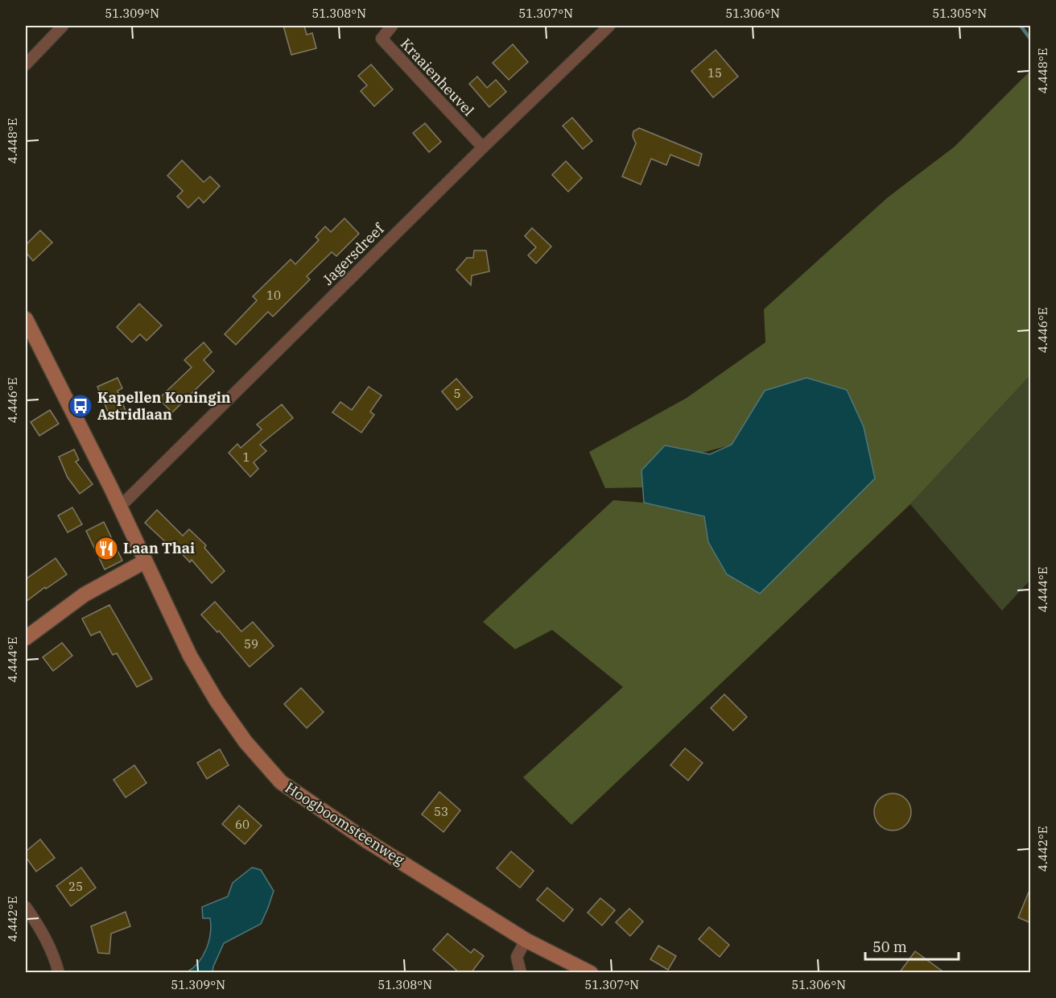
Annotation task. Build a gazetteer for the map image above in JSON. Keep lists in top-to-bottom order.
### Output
{
  "streets": {
    "street": ["Kraaienheuvel", "Jagersdreef", "Hoogboomsteenweg"]
  },
  "crossings": [
    ["Kraaienheuvel", "Jagersdreef"],
    ["Jagersdreef", "Hoogboomsteenweg"]
  ],
  "places": {
    "bus stop": ["Kapellen Koningin Astridlaan"],
    "restaurant": ["Laan Thai"]
  },
  "house_numbers": [
    "15",
    "10",
    "5",
    "1",
    "59",
    "53",
    "60",
    "25"
  ],
  "scale_bar": "50 m",
  "coordinates": [
    "51.309°N",
    "51.308°N",
    "51.307°N",
    "51.306°N",
    "51.305°N",
    "4.448°E",
    "4.446°E",
    "4.444°E",
    "4.442°E"
  ]
}
